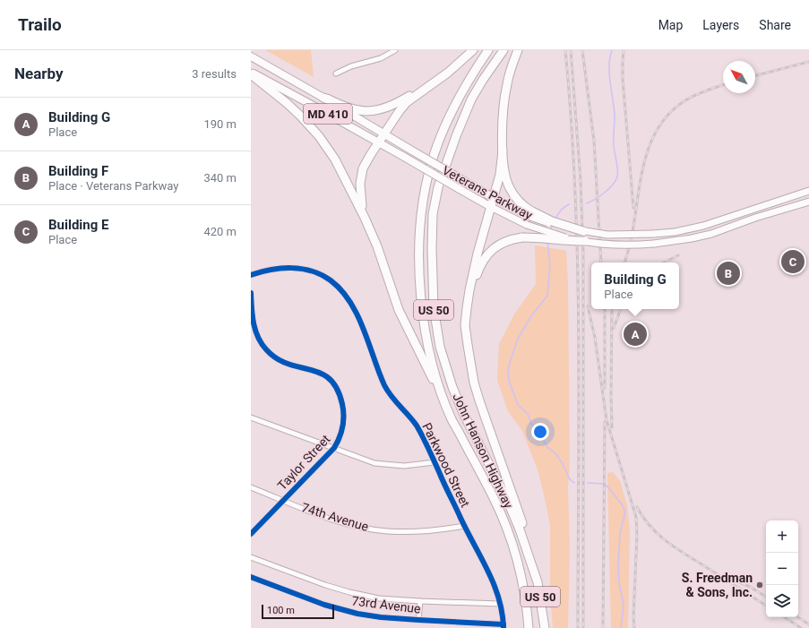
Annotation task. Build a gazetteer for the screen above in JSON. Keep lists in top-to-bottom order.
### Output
{
  "streets": {
    "highway": ["US 50", "John Hanson Highway"],
    "main road": ["MD 410", "Veterans Parkway"],
    "street": [
      "Taylor Street",
      "Parkwood Street",
      "74th Avenue",
      "73rd Avenue"
    ]
  },
  "crossings": [
    ["Taylor Street", "74th Avenue"],
    ["Parkwood Street", "74th Avenue"],
    ["Parkwood Street", "73rd Avenue"]
  ],
  "places": ["S. Freedman & Sons, Inc."],
  "scale_bar": "100 m",
  "north": "top left",
  "page": {
    "header": "Trailo",
    "nav": ["Map", "Layers", "Share"],
    "heading": ["Nearby", "3 results"],
    "list": [
      {
        "mark": "A",
        "name": "Building G",
        "note": "Place",
        "value": "190 m"
      },
      {
        "mark": "B",
        "name": "Building F",
        "note": "Place · Veterans Parkway",
        "value": "340 m"
      },
      {
        "mark": "C",
        "name": "Building E",
        "note": "Place",
        "value": "420 m"
      }
    ],
    "pins": ["C", "B", "A"],
    "popup": ["Building G", "Place"],
    "map_buttons": ["+", "−"],
    "scale": "100 m"
  }
}
